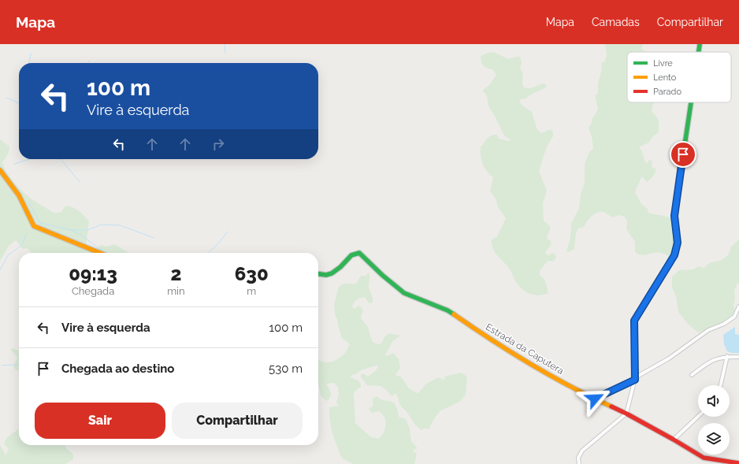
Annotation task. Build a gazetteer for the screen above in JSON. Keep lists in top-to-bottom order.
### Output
{
  "streets": {
    "street": ["Estrada da Caputera"]
  },
  "legend": ["Livre", "Lento", "Parado"],
  "page": {
    "header": "Mapa",
    "nav": ["Mapa", "Camadas", "Compartilhar"],
    "turn": ["100 m", "Vire à esquerda"],
    "eta": [
      "09:13",
      "Chegada",
      "2",
      "min",
      "630",
      "m"
    ],
    "list": [
      {
        "name": "Vire à esquerda",
        "value": "100 m"
      },
      {
        "name": "Chegada ao destino",
        "value": "530 m"
      }
    ],
    "buttons": ["Sair", "Compartilhar"]
  }
}
